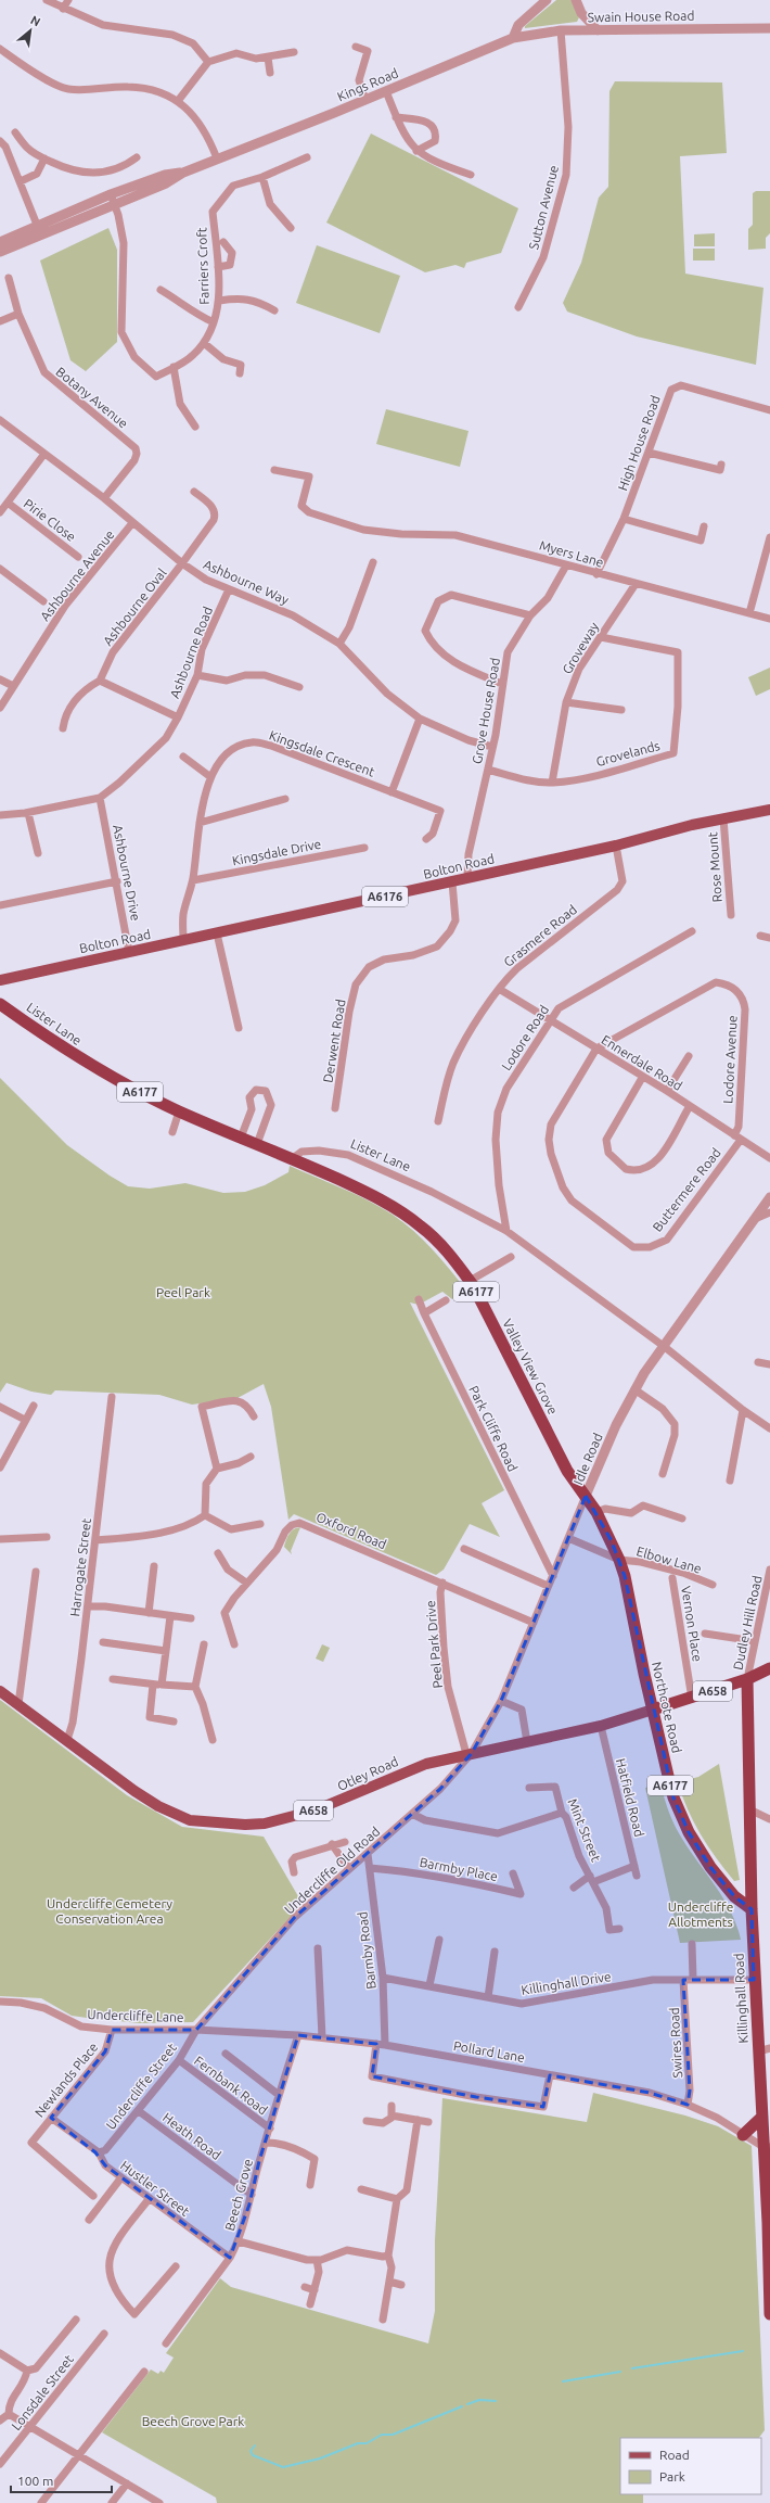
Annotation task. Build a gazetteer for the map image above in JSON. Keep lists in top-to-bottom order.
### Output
{
  "streets": {
    "highway": [
      "Lister Lane",
      "A6177",
      "Valley View Grove",
      "A658",
      "Northcote Road",
      "Killinghall Road"
    ],
    "main road": ["Bolton Road", "A6176", "Otley Road"],
    "street": [
      "Swain House Road",
      "Kings Road",
      "Sutton Avenue",
      "Farriers Croft",
      "Botany Avenue",
      "High House Road",
      "Pirie Close",
      "Myers Lane",
      "Ashbourne Avenue",
      "Ashbourne Way",
      "Ashbourne Oval",
      "Groveway",
      "Ashbourne Road",
      "Grove House Road",
      "Kingsdale Crescent",
      "Grovelands",
      "Kingsdale Drive",
      "Rose Mount",
      "Ashbourne Drive",
      "Grasmere Road",
      "Lodore Road",
      "Derwent Road",
      "Lodore Avenue",
      "Ennerdale Road",
      "Buttermere Road",
      "Park Cliffe Road",
      "Idle Road",
      "Oxford Road",
      "Elbow Lane",
      "Harrogate Street",
      "Dudley Hill Road",
      "Vernon Place",
      "Peel Park Drive",
      "Hatfield Road",
      "Mint Street",
      "Barmby Place",
      "Undercliffe Old Road",
      "Barmby Road",
      "Killinghall Drive",
      "Undercliffe Lane",
      "Swires Road",
      "Pollard Lane",
      "Newlands Place",
      "Fernbank Road",
      "Undercliffe Street",
      "Heath Road",
      "Hustler Street",
      "Beech Grove",
      "Lonsdale Street"
    ]
  },
  "crossings": [
    ["Swain House Road", "Kings Road"],
    ["Swain House Road", "Sutton Avenue"],
    ["Kings Road", "Farriers Croft"],
    ["Botany Avenue", "Ashbourne Way"],
    ["High House Road", "Myers Lane"],
    ["Myers Lane", "Groveway"],
    ["Myers Lane", "Grove House Road"],
    ["Ashbourne Avenue", "Ashbourne Way"],
    ["Ashbourne Way", "Ashbourne Oval"],
    ["Ashbourne Way", "Ashbourne Road"],
    ["Ashbourne Way", "Grove House Road"],
    ["Groveway", "Grovelands"],
    ["Ashbourne Road", "Ashbourne Drive"],
    ["Grove House Road", "Grovelands"],
    ["Grove House Road", "Bolton Road"],
    ["Kingsdale Crescent", "Kingsdale Drive"],
    ["Kingsdale Crescent", "Bolton Road"],
    ["Bolton Road", "Rose Mount"],
    ["Bolton Road", "Ashbourne Drive"],
    ["Bolton Road", "A6176"],
    ["Bolton Road", "Grasmere Road"],
    ["Bolton Road", "Derwent Road"],
    ["Grasmere Road", "Ennerdale Road"],
    ["Lister Lane", "Lodore Road"],
    ["Lister Lane", "Valley View Grove"],
    ["Lister Lane", "Idle Road"],
    ["Lodore Road", "Ennerdale Road"],
    ["Lodore Avenue", "Ennerdale Road"],
    ["Lodore Avenue", "Buttermere Road"],
    ["Ennerdale Road", "Buttermere Road"],
    ["Valley View Grove", "Idle Road"],
    ["Valley View Grove", "Northcote Road"],
    ["Park Cliffe Road", "Idle Road"],
    ["Idle Road", "Oxford Road"],
    ["Idle Road", "Elbow Lane"],
    ["Idle Road", "Peel Park Drive"],
    ["Idle Road", "Northcote Road"],
    ["Idle Road", "Otley Road"],
    ["Idle Road", "Undercliffe Old Road"],
    ["Oxford Road", "Peel Park Drive"],
    ["Elbow Lane", "Northcote Road"],
    ["Harrogate Street", "Otley Road"],
    ["Dudley Hill Road", "A658"],
    ["Dudley Hill Road", "Killinghall Road"],
    ["Vernon Place", "A658"],
    ["Peel Park Drive", "Otley Road"],
    ["Peel Park Drive", "Undercliffe Old Road"],
    ["A658", "Northcote Road"],
    ["A658", "Otley Road"],
    ["A658", "Killinghall Road"],
    ["Northcote Road", "Otley Road"],
    ["Northcote Road", "Killinghall Road"],
    ["Otley Road", "Hatfield Road"],
    ["Otley Road", "Undercliffe Old Road"],
    ["Hatfield Road", "Mint Street"],
    ["Barmby Place", "Barmby Road"],
    ["Undercliffe Old Road", "Barmby Road"],
    ["Undercliffe Old Road", "Undercliffe Lane"],
    ["Undercliffe Old Road", "Pollard Lane"],
    ["Undercliffe Old Road", "Undercliffe Street"],
    ["Barmby Road", "Killinghall Drive"],
    ["Barmby Road", "Pollard Lane"],
    ["Killinghall Drive", "Killinghall Road"],
    ["Killinghall Drive", "Swires Road"],
    ["Killinghall Road", "Pollard Lane"],
    ["Undercliffe Lane", "Pollard Lane"],
    ["Undercliffe Lane", "Newlands Place"],
    ["Undercliffe Lane", "Undercliffe Street"],
    ["Swires Road", "Pollard Lane"],
    ["Pollard Lane", "Undercliffe Street"],
    ["Pollard Lane", "Beech Grove"],
    ["Newlands Place", "Hustler Street"],
    ["Fernbank Road", "Undercliffe Street"],
    ["Fernbank Road", "Beech Grove"],
    ["Undercliffe Street", "Heath Road"],
    ["Undercliffe Street", "Hustler Street"],
    ["Heath Road", "Beech Grove"],
    ["Hustler Street", "Beech Grove"]
  ],
  "parks": [
    "Peel Park",
    "Undercliffe Cemetery Conservation Area",
    "Undercliffe Allotments",
    "Beech Grove Park"
  ],
  "legend": ["Road", "Park"],
  "scale_bar": "100 m",
  "north": "top right"
}
